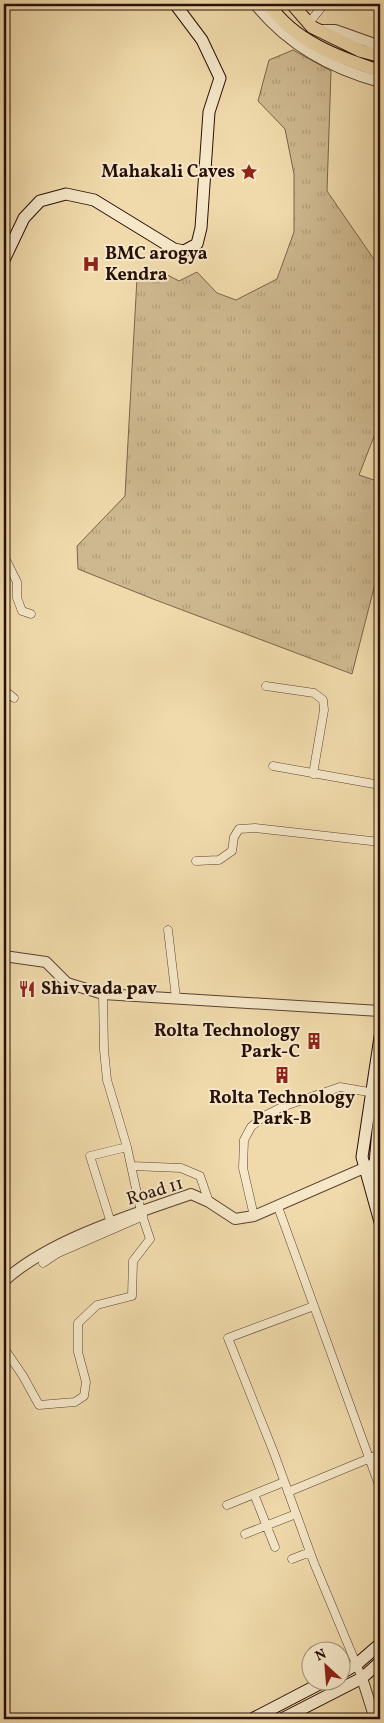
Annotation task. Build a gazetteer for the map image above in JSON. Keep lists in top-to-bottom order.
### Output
{
  "streets": {
    "street": ["Road 11"]
  },
  "places": {
    "place": ["Mahakali Caves"],
    "hospital": ["BMC arogya Kendra"],
    "restaurant": ["Shiv vada pav"],
    "building": ["Rolta Technology Park-C", "Rolta Technology Park-B"]
  },
  "north": "top left"
}
